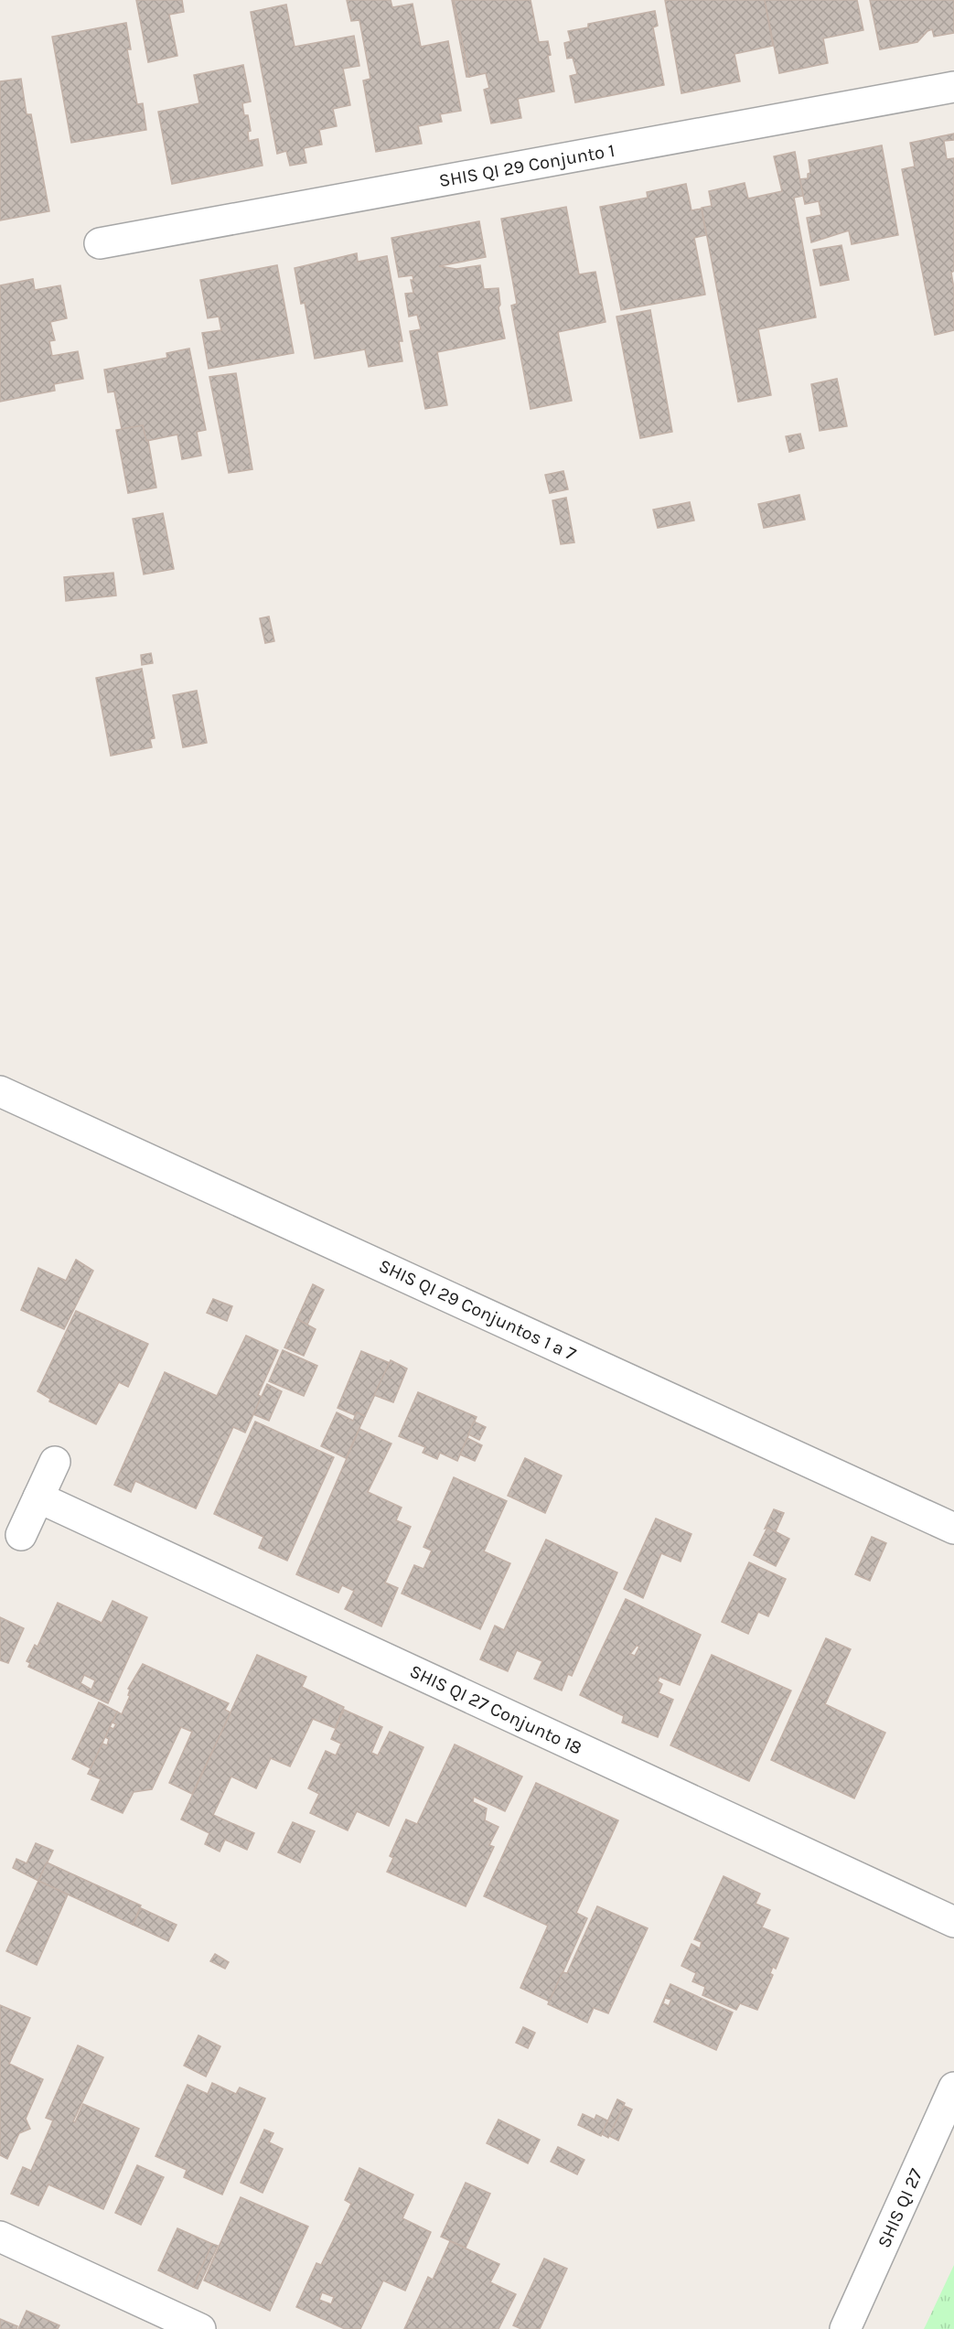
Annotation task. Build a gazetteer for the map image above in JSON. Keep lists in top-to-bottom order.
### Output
{
  "streets": {
    "street": [
      "SHIS QI 29 Conjunto 1",
      "SHIS QI 29 Conjuntos 1 a 7",
      "SHIS QI 27 Conjunto 18",
      "SHIS QI 27"
    ]
  }
}
